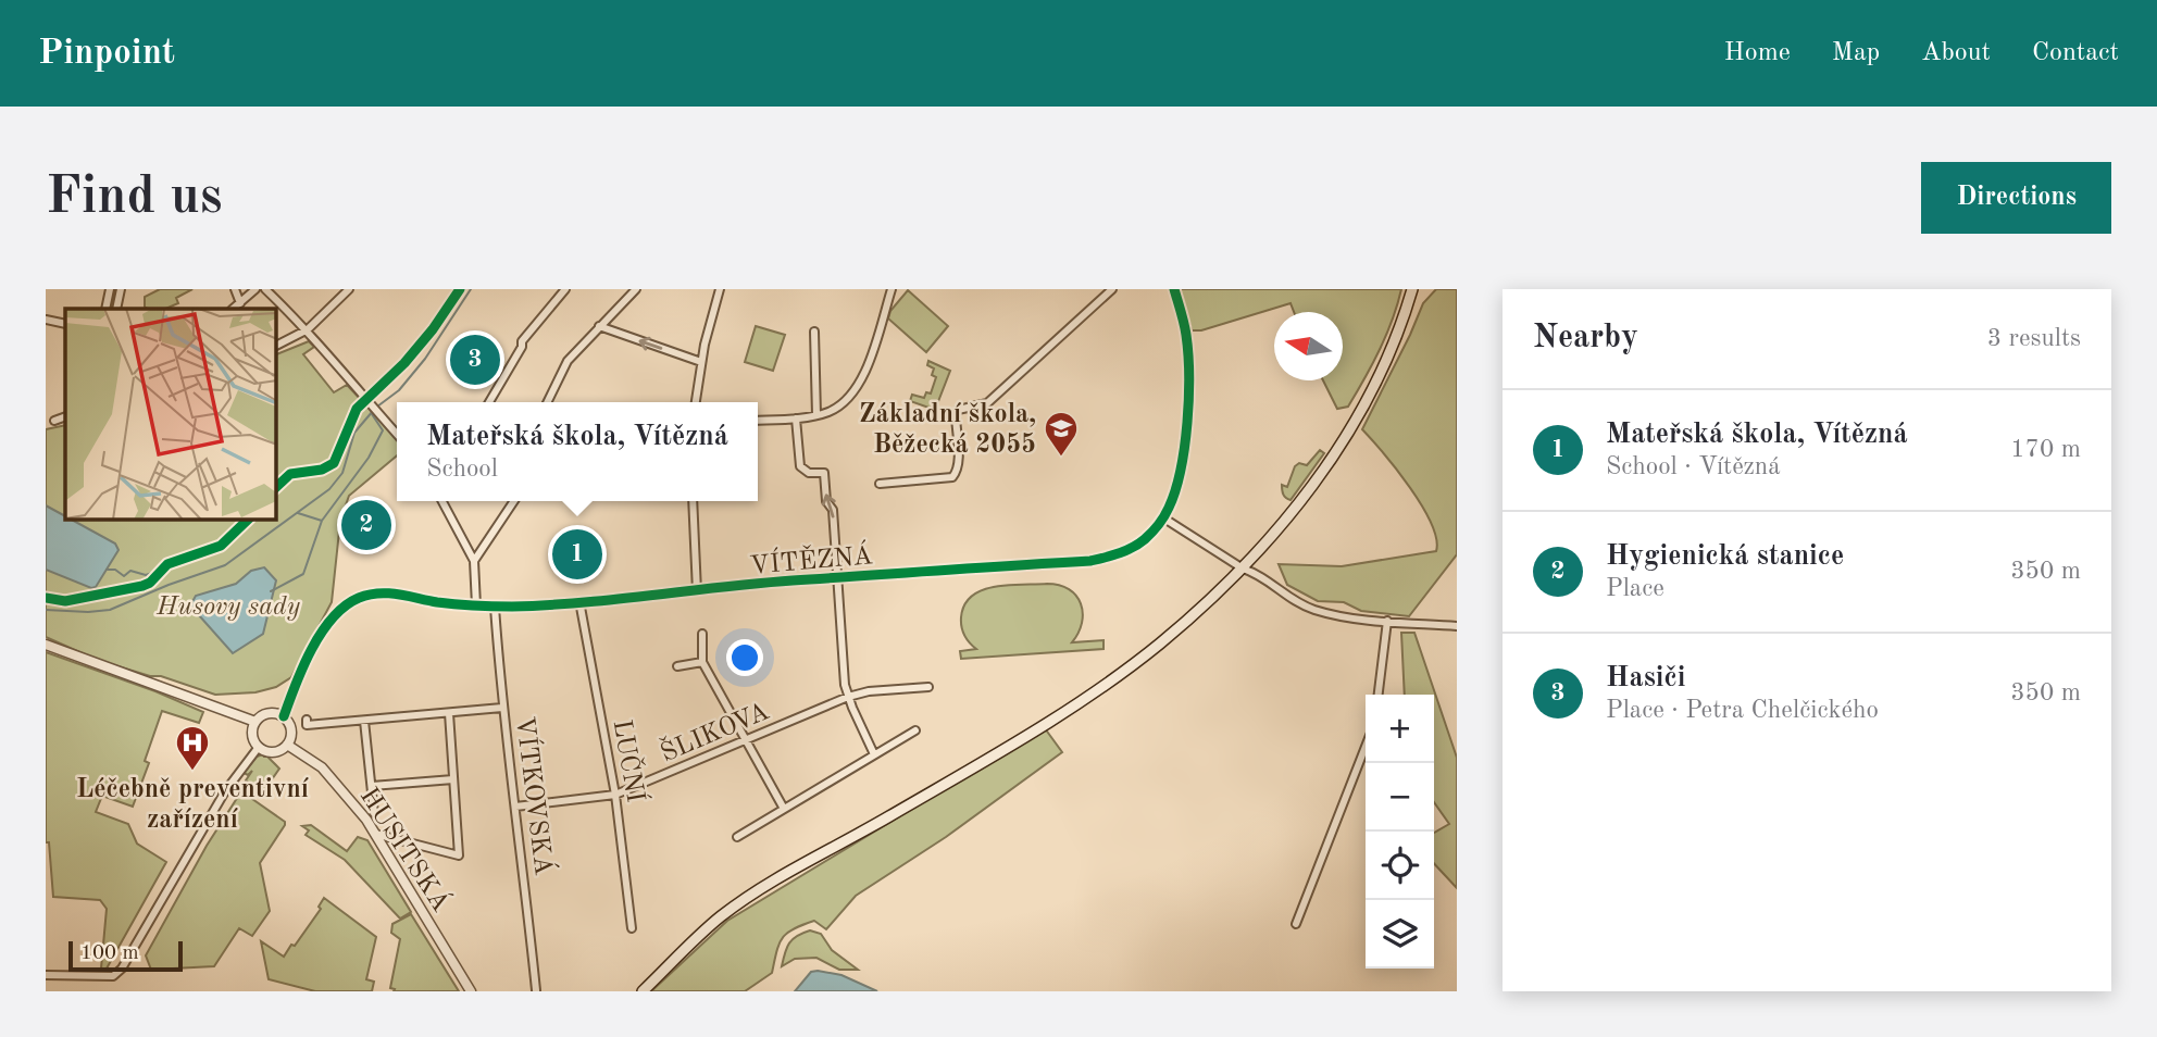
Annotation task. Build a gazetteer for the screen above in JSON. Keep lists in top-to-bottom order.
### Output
{
  "streets": {
    "street": [
      "VÍTĚZNÁ",
      "ŠLIKOVA",
      "LUČNÍ",
      "VÍTKOVSKÁ",
      "HUSITSKÁ"
    ]
  },
  "crossings": [
    ["VÍTĚZNÁ", "LUČNÍ"],
    ["VÍTĚZNÁ", "VÍTKOVSKÁ"],
    ["VÍTĚZNÁ", "HUSITSKÁ"],
    ["ŠLIKOVA", "LUČNÍ"],
    ["ŠLIKOVA", "VÍTKOVSKÁ"]
  ],
  "parks": ["Husovy sady"],
  "places": {
    "school or university": ["Základní škola, Běžecká 2055"],
    "hospital": ["Léčebně preventivní zařízení"]
  },
  "scale_bar": "100 m",
  "north": "left",
  "page": {
    "header": "Pinpoint",
    "nav": [
      "Home",
      "Map",
      "About",
      "Contact"
    ],
    "buttons": "Directions",
    "title": "Find us",
    "heading": ["Nearby", "3 results"],
    "pins": ["3", "2", "1"],
    "list": [
      {
        "mark": "1",
        "name": "Mateřská škola, Vítězná",
        "note": "School · Vítězná",
        "value": "170 m"
      },
      {
        "mark": "2",
        "name": "Hygienická stanice",
        "note": "Place",
        "value": "350 m"
      },
      {
        "mark": "3",
        "name": "Hasiči",
        "note": "Place · Petra Chelčického",
        "value": "350 m"
      }
    ],
    "popup": ["Mateřská škola, Vítězná", "School"],
    "map_buttons": ["+", "−"],
    "scale": "100 m"
  }
}
